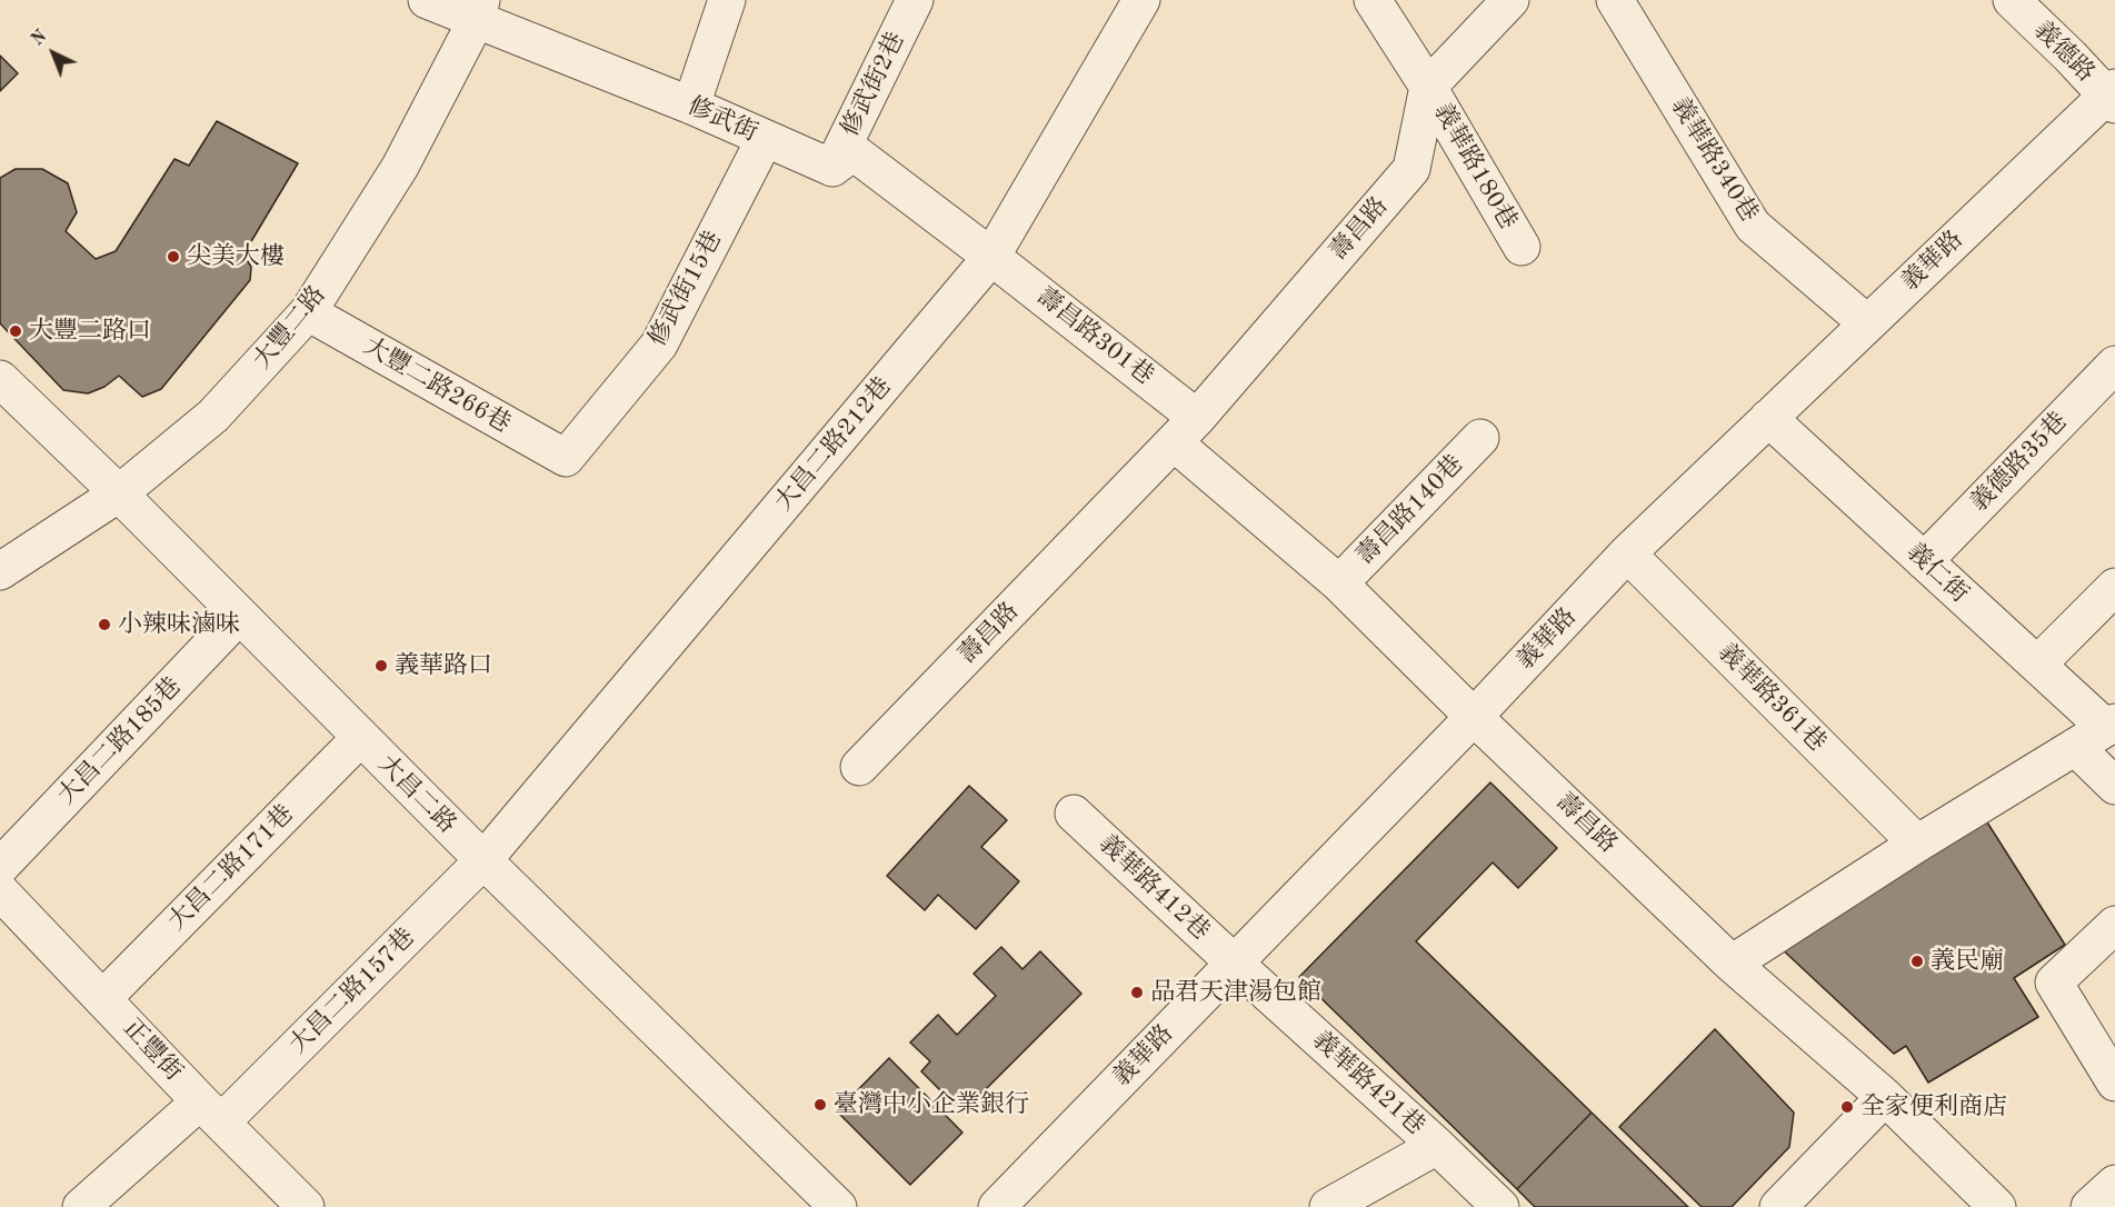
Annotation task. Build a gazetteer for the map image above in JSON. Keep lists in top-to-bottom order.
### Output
{
  "streets": {
    "street": [
      "義德路",
      "修武街2巷",
      "修武街",
      "義華路340巷",
      "義華路180巷",
      "壽昌路",
      "義華路",
      "修武街15巷",
      "大豐二路",
      "壽昌路301巷",
      "大豐二路266巷",
      "大昌二路212巷",
      "義德路35巷",
      "壽昌路140巷",
      "義仁街",
      "義華路361巷",
      "大昌二路185巷",
      "大昌二路",
      "大昌二路171巷",
      "義華路412巷",
      "大昌二路157巷",
      "正豐街",
      "義華路421巷"
    ]
  },
  "crossings": [
    ["義德路", "義華路"],
    ["修武街2巷", "修武街"],
    ["修武街", "修武街15巷"],
    ["修武街", "大豐二路"],
    ["義華路340巷", "義華路"],
    ["義華路180巷", "壽昌路"],
    ["壽昌路", "義華路"],
    ["壽昌路", "壽昌路301巷"],
    ["壽昌路", "壽昌路140巷"],
    ["義華路", "義仁街"],
    ["義華路", "義華路361巷"],
    ["義華路", "義華路412巷"],
    ["義華路", "義華路421巷"],
    ["修武街15巷", "大豐二路266巷"],
    ["大豐二路", "大豐二路266巷"],
    ["大豐二路", "大昌二路"],
    ["壽昌路301巷", "大昌二路212巷"],
    ["大昌二路212巷", "大昌二路"],
    ["大昌二路212巷", "大昌二路157巷"],
    ["義德路35巷", "義仁街"],
    ["大昌二路185巷", "大昌二路"],
    ["大昌二路", "大昌二路171巷"],
    ["大昌二路", "大昌二路157巷"],
    ["大昌二路171巷", "正豐街"],
    ["義華路412巷", "義華路421巷"],
    ["大昌二路157巷", "正豐街"]
  ],
  "places": [
    "尖美大樓",
    "大豐二路口",
    "小辣味滷味",
    "義華路口",
    "義民廟",
    "品君天津湯包館",
    "臺灣中小企業銀行",
    "全家便利商店"
  ],
  "north": "top left"
}
